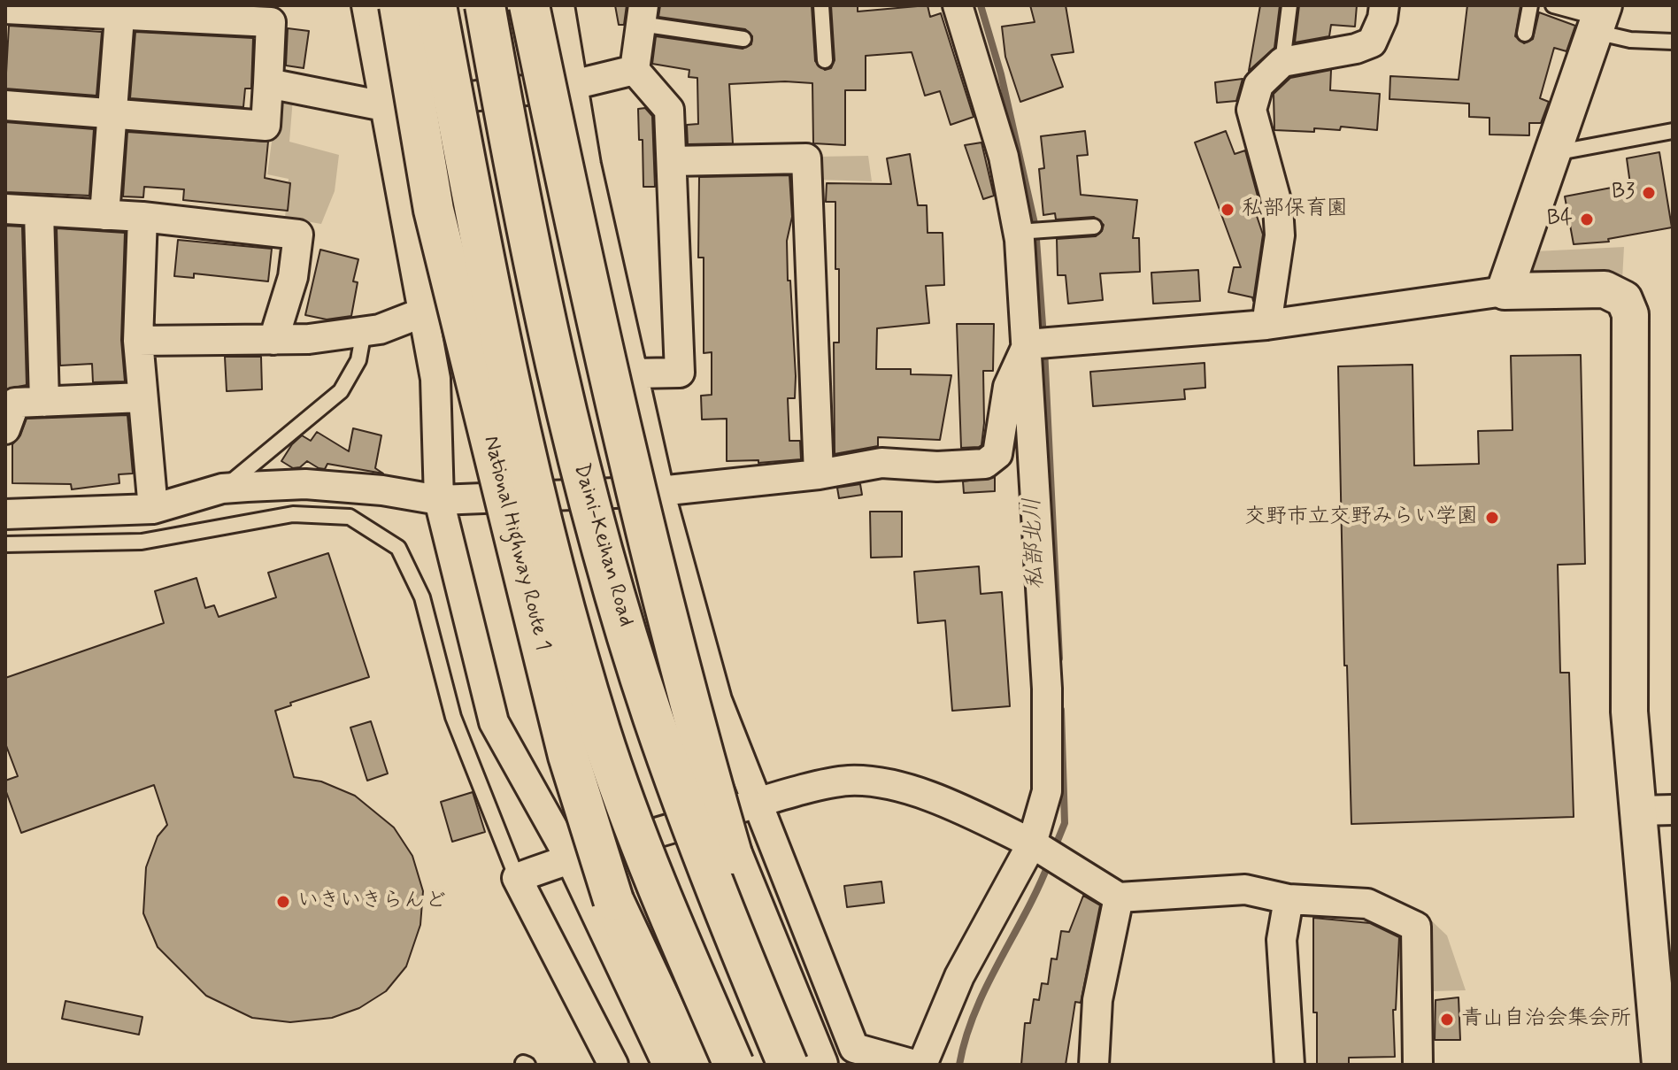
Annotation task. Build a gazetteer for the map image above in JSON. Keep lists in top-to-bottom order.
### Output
{
  "streets": {
    "highway": ["National Highway Route 1", "Daini-Keihan Road"]
  },
  "water": ["私部北川"],
  "places": [
    "B3",
    "私部保育園",
    "B4",
    "交野市立交野みらい学園",
    "いきいきらんど",
    "青山自治会集会所"
  ]
}
